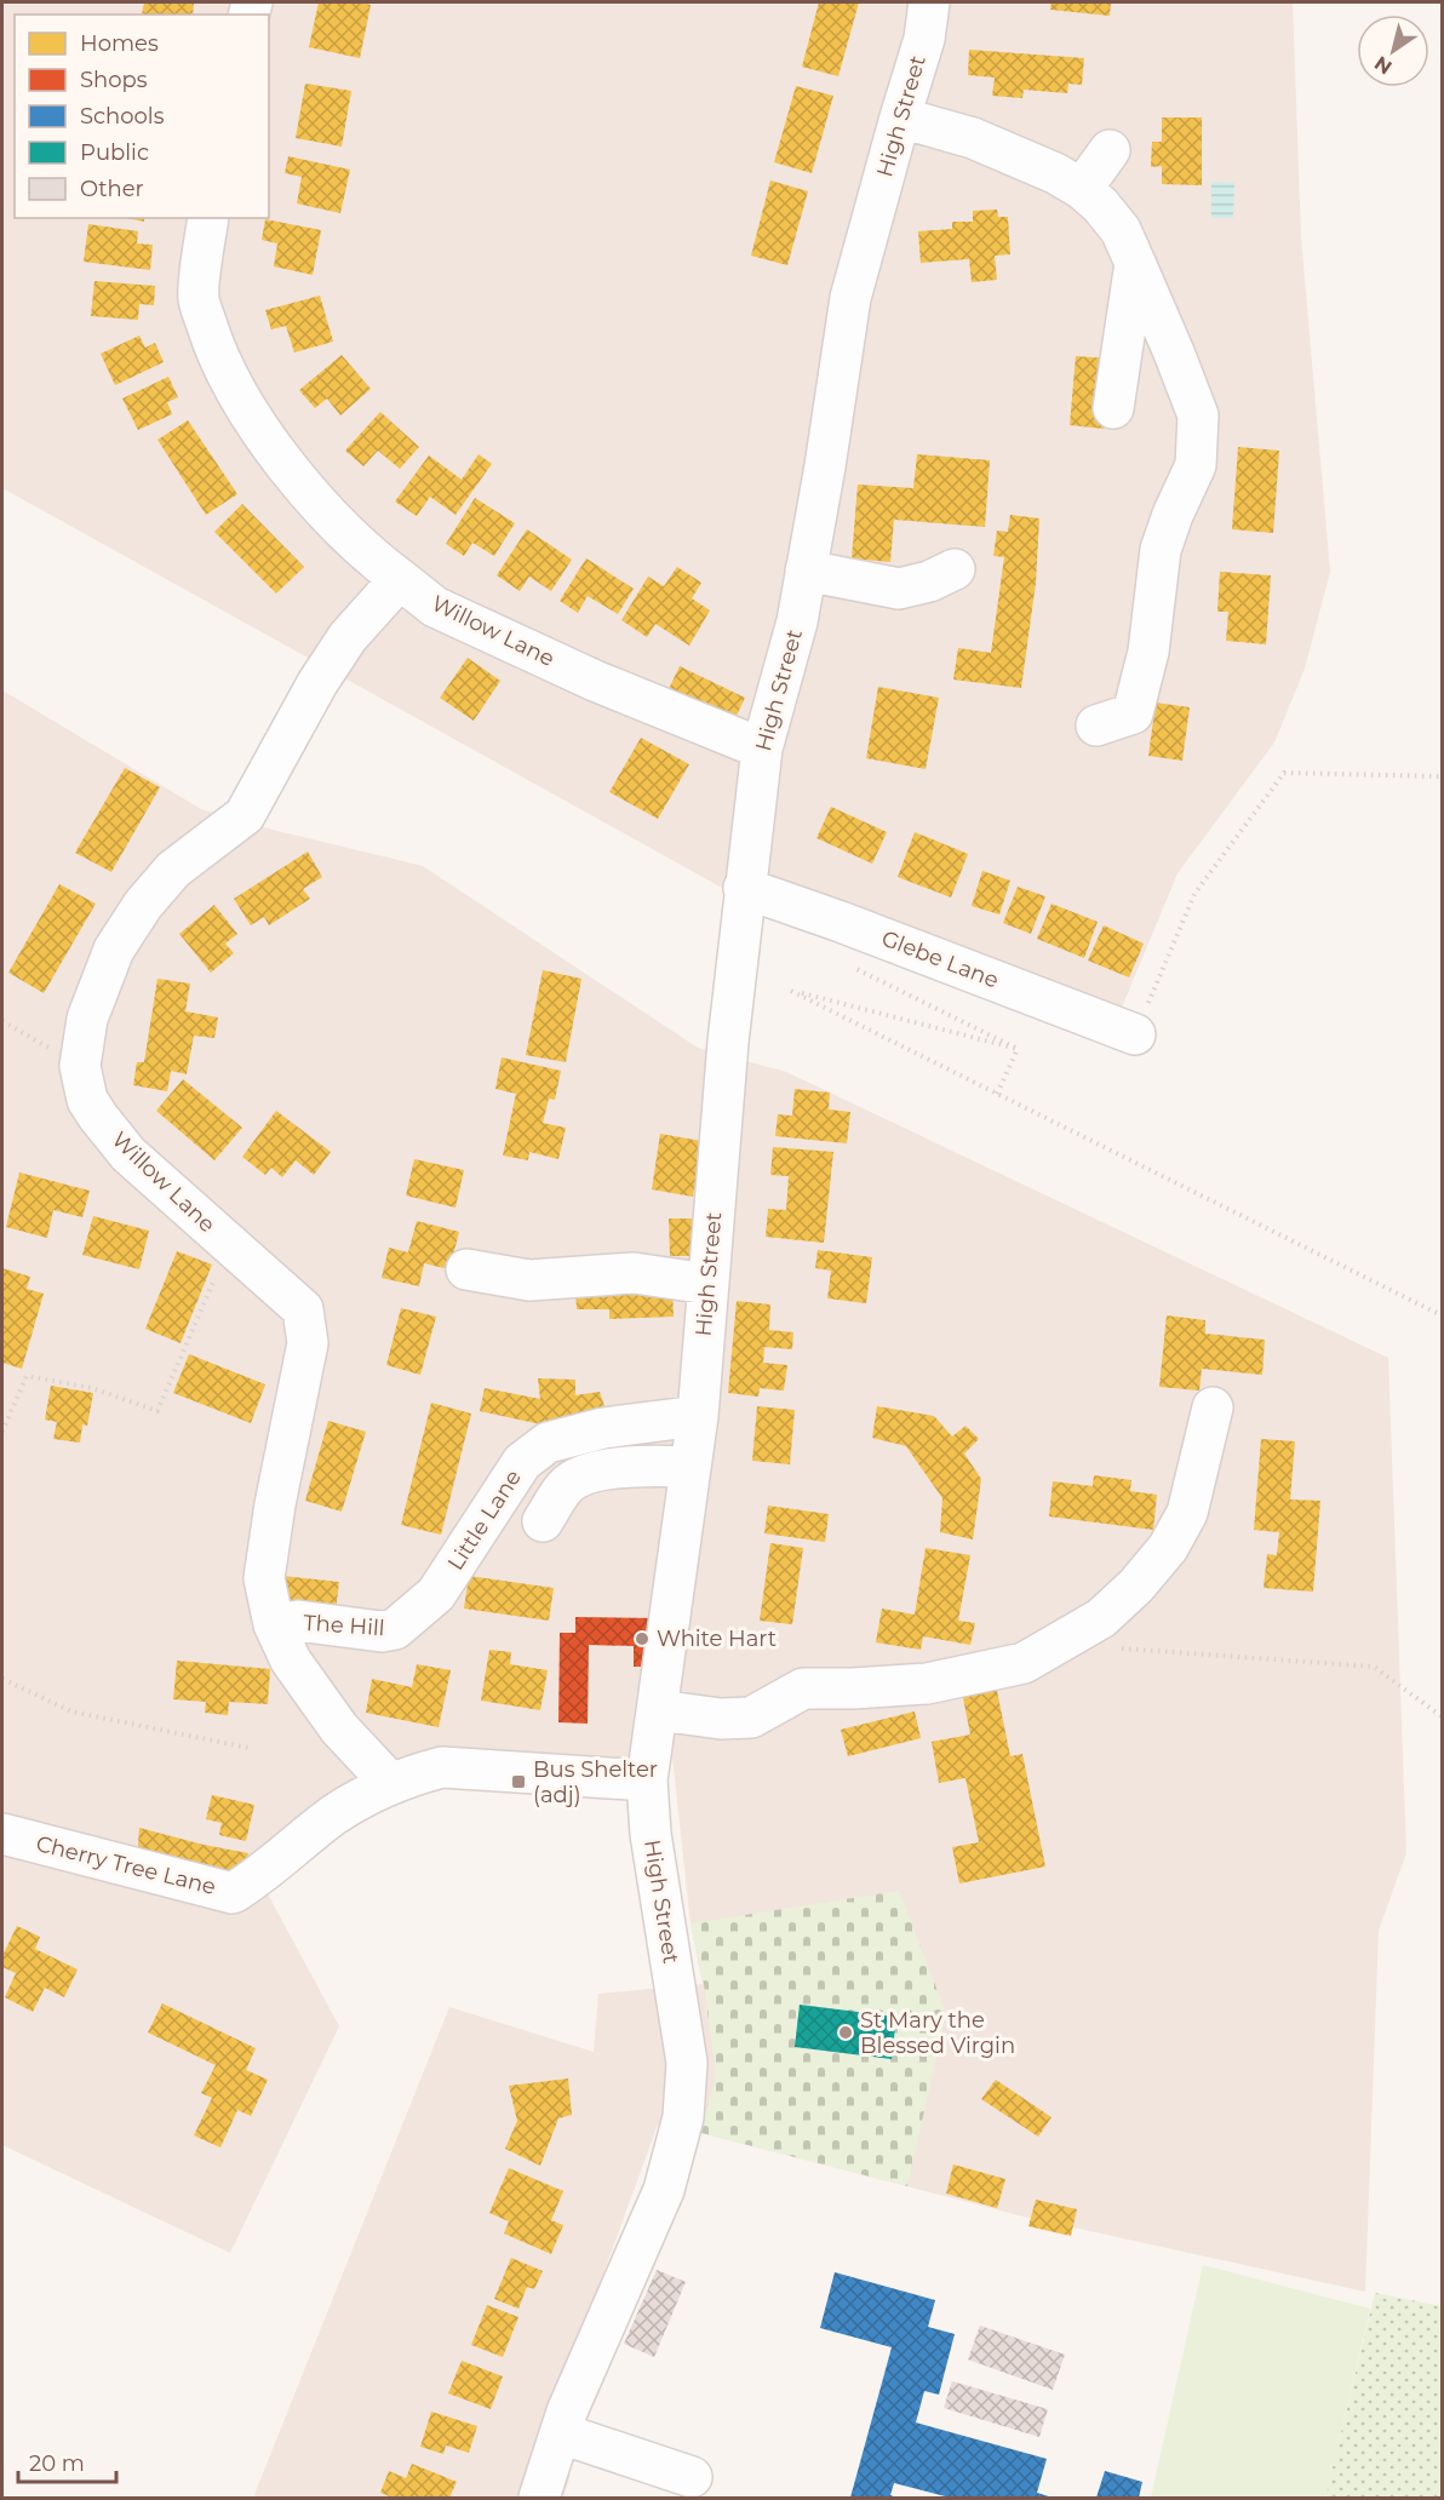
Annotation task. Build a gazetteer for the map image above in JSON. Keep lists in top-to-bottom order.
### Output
{
  "streets": {
    "street": [
      "High Street",
      "Willow Lane",
      "Glebe Lane",
      "Little Lane",
      "The Hill",
      "Cherry Tree Lane"
    ]
  },
  "crossings": [
    ["High Street", "Willow Lane"],
    ["High Street", "Glebe Lane"],
    ["High Street", "Little Lane"],
    ["Willow Lane", "The Hill"],
    ["Willow Lane", "Cherry Tree Lane"],
    ["Little Lane", "The Hill"]
  ],
  "places": {
    "other": ["White Hart", "St Mary the Blessed Virgin"],
    "transit": ["Bus Shelter (adj)"]
  },
  "legend": [
    "Homes",
    "Shops",
    "Schools",
    "Public",
    "Other"
  ],
  "scale_bar": "20 m",
  "north": "bottom left"
}
